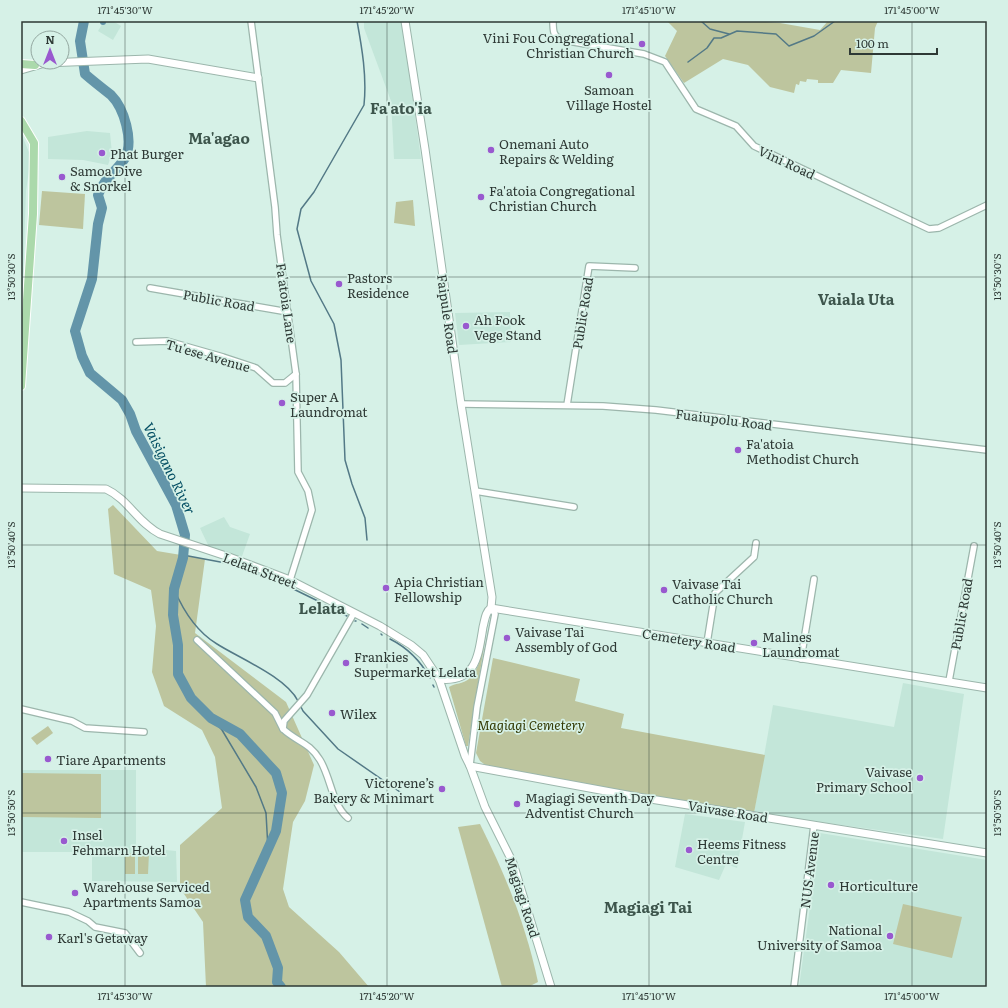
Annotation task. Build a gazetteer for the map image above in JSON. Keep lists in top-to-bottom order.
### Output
{
  "streets": {
    "street": [
      "Vini Road",
      "Public Road",
      "Fa'atoia Lane",
      "Faipule Road",
      "Tu'ese Avenue",
      "Fuaiupolu Road",
      "Lelata Street",
      "Cemetery Road",
      "Vaivase Road",
      "NUS Avenue",
      "Magiagi Road"
    ]
  },
  "crossings": [
    ["Public Road", "Fa'atoia Lane"],
    ["Public Road", "Fuaiupolu Road"],
    ["Public Road", "Cemetery Road"],
    ["Fa'atoia Lane", "Tu'ese Avenue"],
    ["Fa'atoia Lane", "Lelata Street"],
    ["Faipule Road", "Fuaiupolu Road"],
    ["Faipule Road", "Cemetery Road"],
    ["Lelata Street", "Vaivase Road"],
    ["Lelata Street", "Magiagi Road"],
    ["Vaivase Road", "NUS Avenue"],
    ["Vaivase Road", "Magiagi Road"]
  ],
  "districts": [
    "Fa'ato'ia",
    "Ma'agao",
    "Vaiala Uta",
    "Lelata",
    "Magiagi Tai"
  ],
  "water": ["Vaisigano River"],
  "parks": ["Magiagi Cemetery"],
  "places": [
    "Vini Fou Congregational Christian Church",
    "Samoan Village Hostel",
    "Onemani Auto Repairs & Welding",
    "Phat Burger",
    "Samoa Dive & Snorkel",
    "Fa'atoia Congregational Christian Church",
    "Pastors Residence",
    "Ah Fook Vege Stand",
    "Super A Laundromat",
    "Fa'atoia Methodist Church",
    "Apia Christian Fellowship",
    "Vaivase Tai Catholic Church",
    "Vaivase Tai Assembly of God",
    "Malines Laundromat",
    "Frankies Supermarket Lelata",
    "Wilex",
    "Tiare Apartments",
    "Vaivase Primary School",
    "Victorene’s Bakery & Minimart",
    "Magiagi Seventh Day Adventist Church",
    "Insel Fehmarn Hotel",
    "Heems Fitness Centre",
    "Horticulture",
    "Warehouse Serviced Apartments Samoa",
    "National University of Samoa",
    "Karl's Getaway"
  ],
  "scale_bar": "100 m",
  "north": "top",
  "coordinates": [
    "171°45'30\"W",
    "171°45'20\"W",
    "171°45'10\"W",
    "171°45'00\"W",
    "13°50'30\"S",
    "13°50'40\"S",
    "13°50'50\"S"
  ]
}
